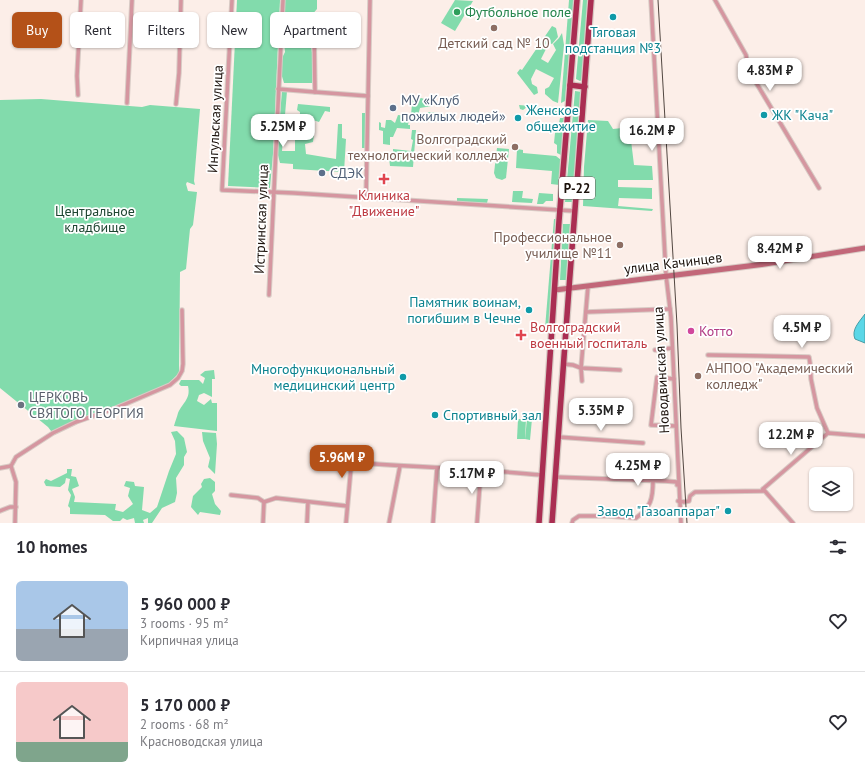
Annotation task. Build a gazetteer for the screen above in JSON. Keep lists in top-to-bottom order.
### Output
{
  "streets": {
    "highway": ["Р-22"],
    "main road": ["улица Качинцев"],
    "street": ["Ингульская улица", "Истринская улица", "Новодвинская улица"]
  },
  "crossings": [
    ["Ингульская улица", "Истринская улица"],
    ["Р-22", "улица Качинцев"],
    ["улица Качинцев", "Новодвинская улица"]
  ],
  "parks": ["Центральное кладбище"],
  "places": {
    "other": [
      "Футбольное поле",
      "Тяговая подстанция №3",
      "Детский сад № 10",
      "МУ «Клуб пожилых людей»",
      "ЖК \"Кача\"",
      "Женское общежитие",
      "Волгоградский технологический колледж",
      "СДЭК",
      "Профессиональное училище №11",
      "Памятник воинам, погибшим в Чечне",
      "Котто",
      "АНПОО \"Академический колледж\"",
      "Многофункциональный медицинский центр",
      "ЦЕРКОВЬ СВЯТОГО ГЕОРГИЯ",
      "Спортивный зал",
      "Завод \"Газоаппарат\""
    ],
    "health": ["Клиника \"Движение\"", "Волгоградский военный госпиталь"]
  },
  "page": {
    "chip": [
      "Buy",
      "Rent",
      "Filters",
      "New",
      "Apartment"
    ],
    "price": [
      "4.83M ₽",
      "5.25M ₽",
      "16.2M ₽",
      "8.42M ₽",
      "4.5M ₽",
      "5.35M ₽",
      "12.2M ₽",
      "5.96M ₽",
      "4.25M ₽",
      "5.17M ₽"
    ],
    "heading": "10 homes",
    "list": [
      {
        "name": "5 960 000 ₽",
        "note": "3 rooms · 95 m² · Кирпичная улица"
      },
      {
        "name": "5 170 000 ₽",
        "note": "2 rooms · 68 m² · Красноводская улица"
      }
    ]
  }
}
